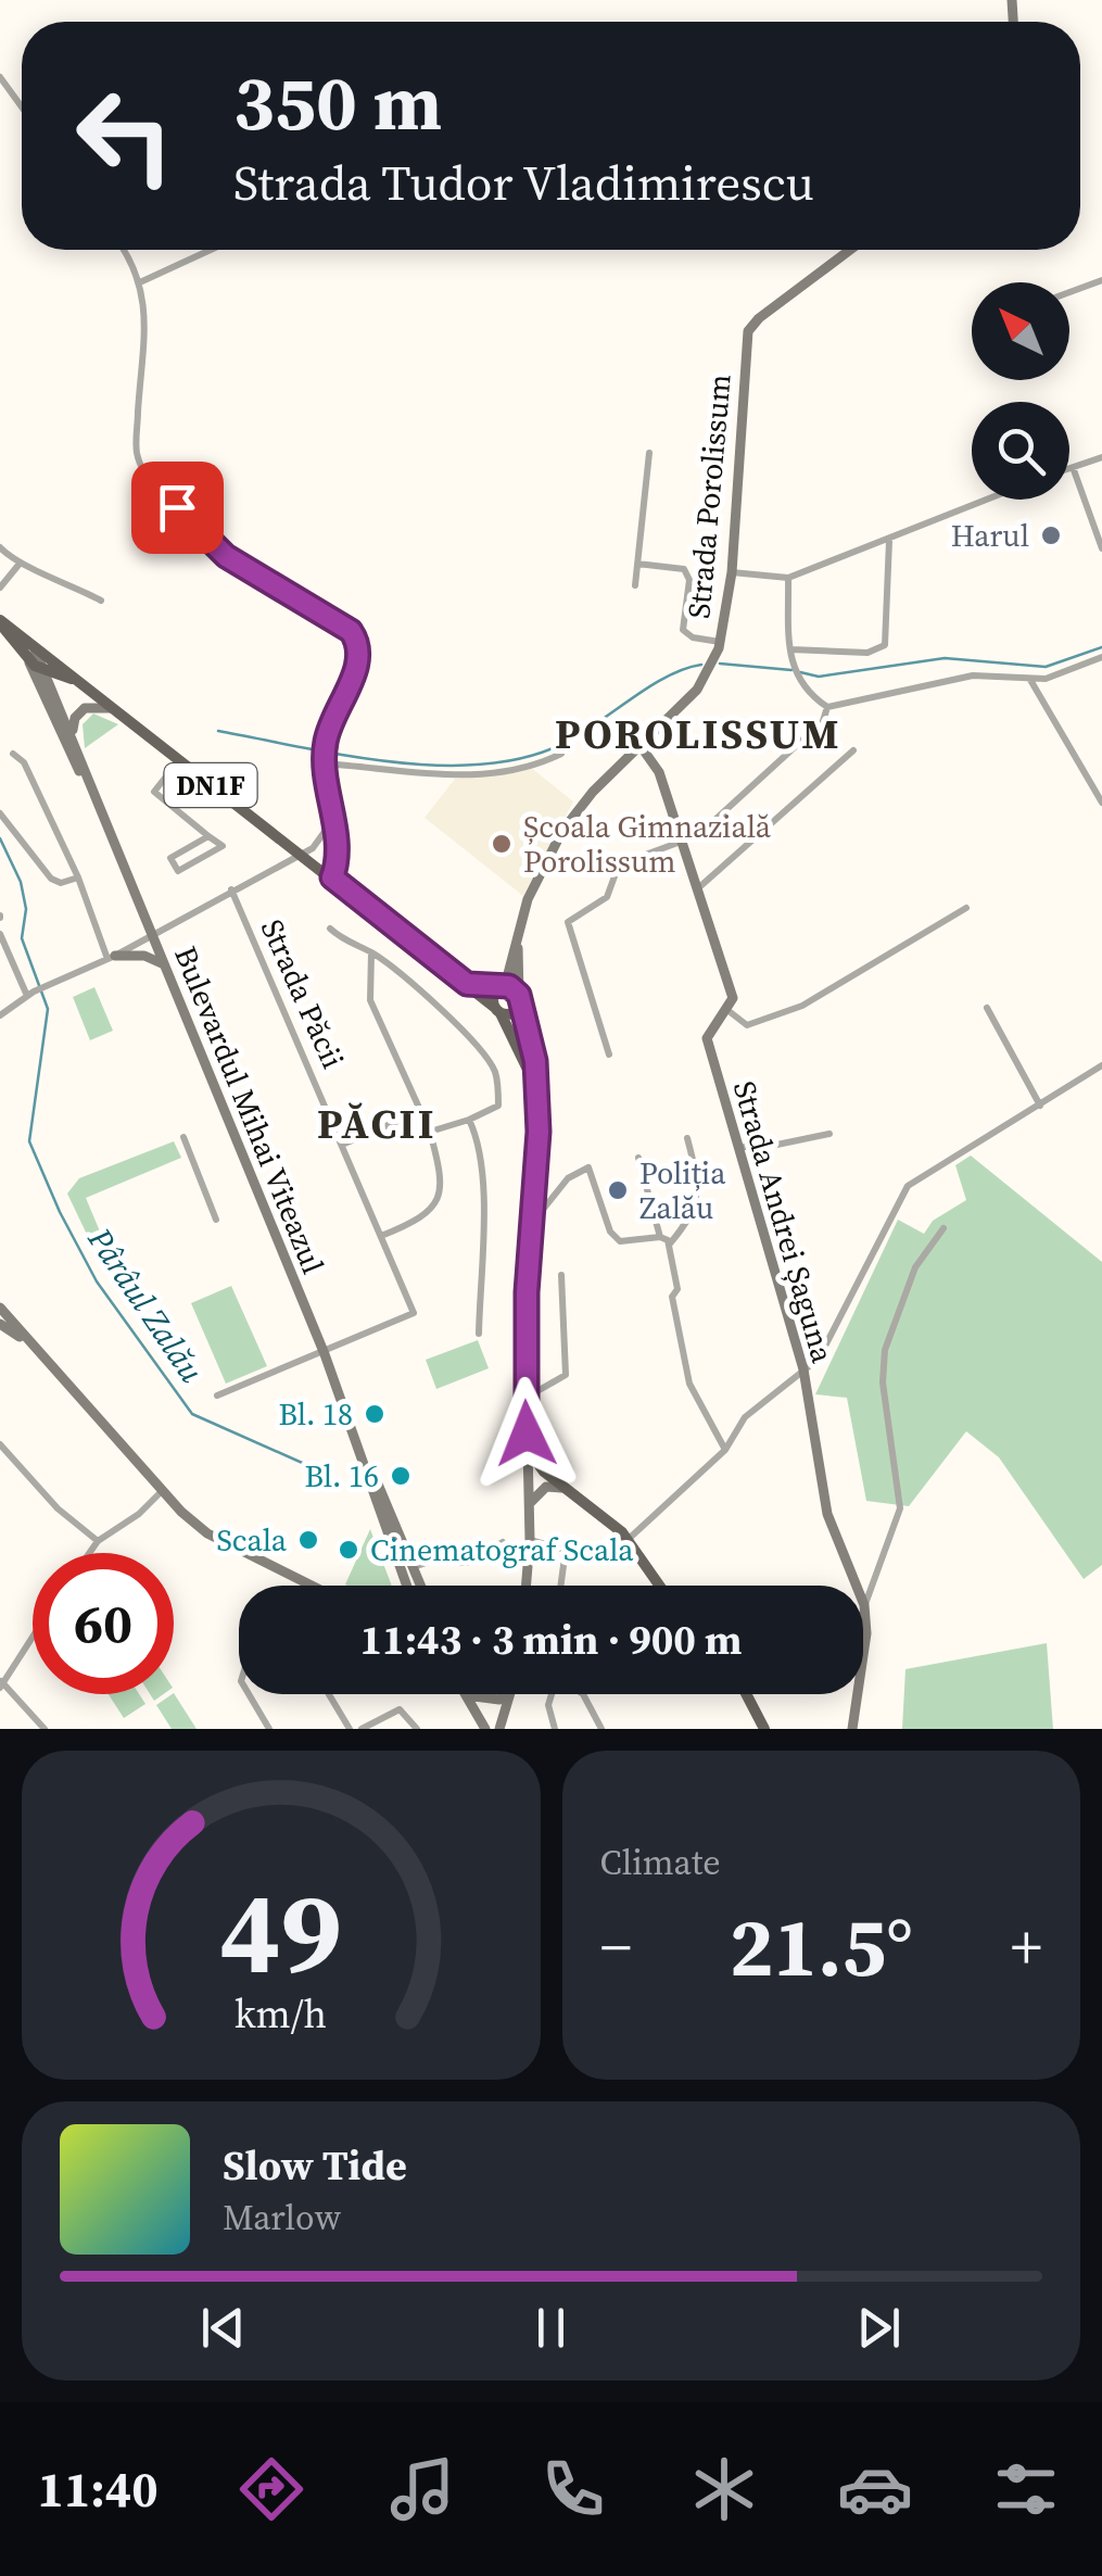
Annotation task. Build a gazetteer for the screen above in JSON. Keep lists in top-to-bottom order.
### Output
{
  "streets": {
    "main road": [
      "Strada Porolissum",
      "DN1F",
      "Bulevardul Mihai Viteazul",
      "Strada Andrei Șaguna"
    ],
    "street": ["Strada Păcii"]
  },
  "crossings": [
    ["Strada Porolissum", "DN1F"],
    ["Strada Porolissum", "Strada Andrei Șaguna"],
    ["DN1F", "Bulevardul Mihai Viteazul"],
    ["Strada Păcii", "Bulevardul Mihai Viteazul"]
  ],
  "districts": ["POROLISSUM", "PĂCII"],
  "water": ["Pârâul Zalău"],
  "places": [
    "Harul",
    "Școala Gimnazială Porolissum",
    "Poliția Zalău",
    "Bl. 18",
    "Bl. 16",
    "Scala",
    "Cinematograf Scala"
  ],
  "north": "top left",
  "page": {
    "turn": ["350 m", "Strada Tudor Vladimirescu"],
    "limit": "60",
    "trip": "11:43 · 3 min · 900 m",
    "tile": "Climate",
    "heat": ["−", "21.5°", "+"],
    "song": ["Slow Tide", "Marlow"],
    "tabs": "11:40",
    "gauge": ["49", "km/h"]
  }
}
